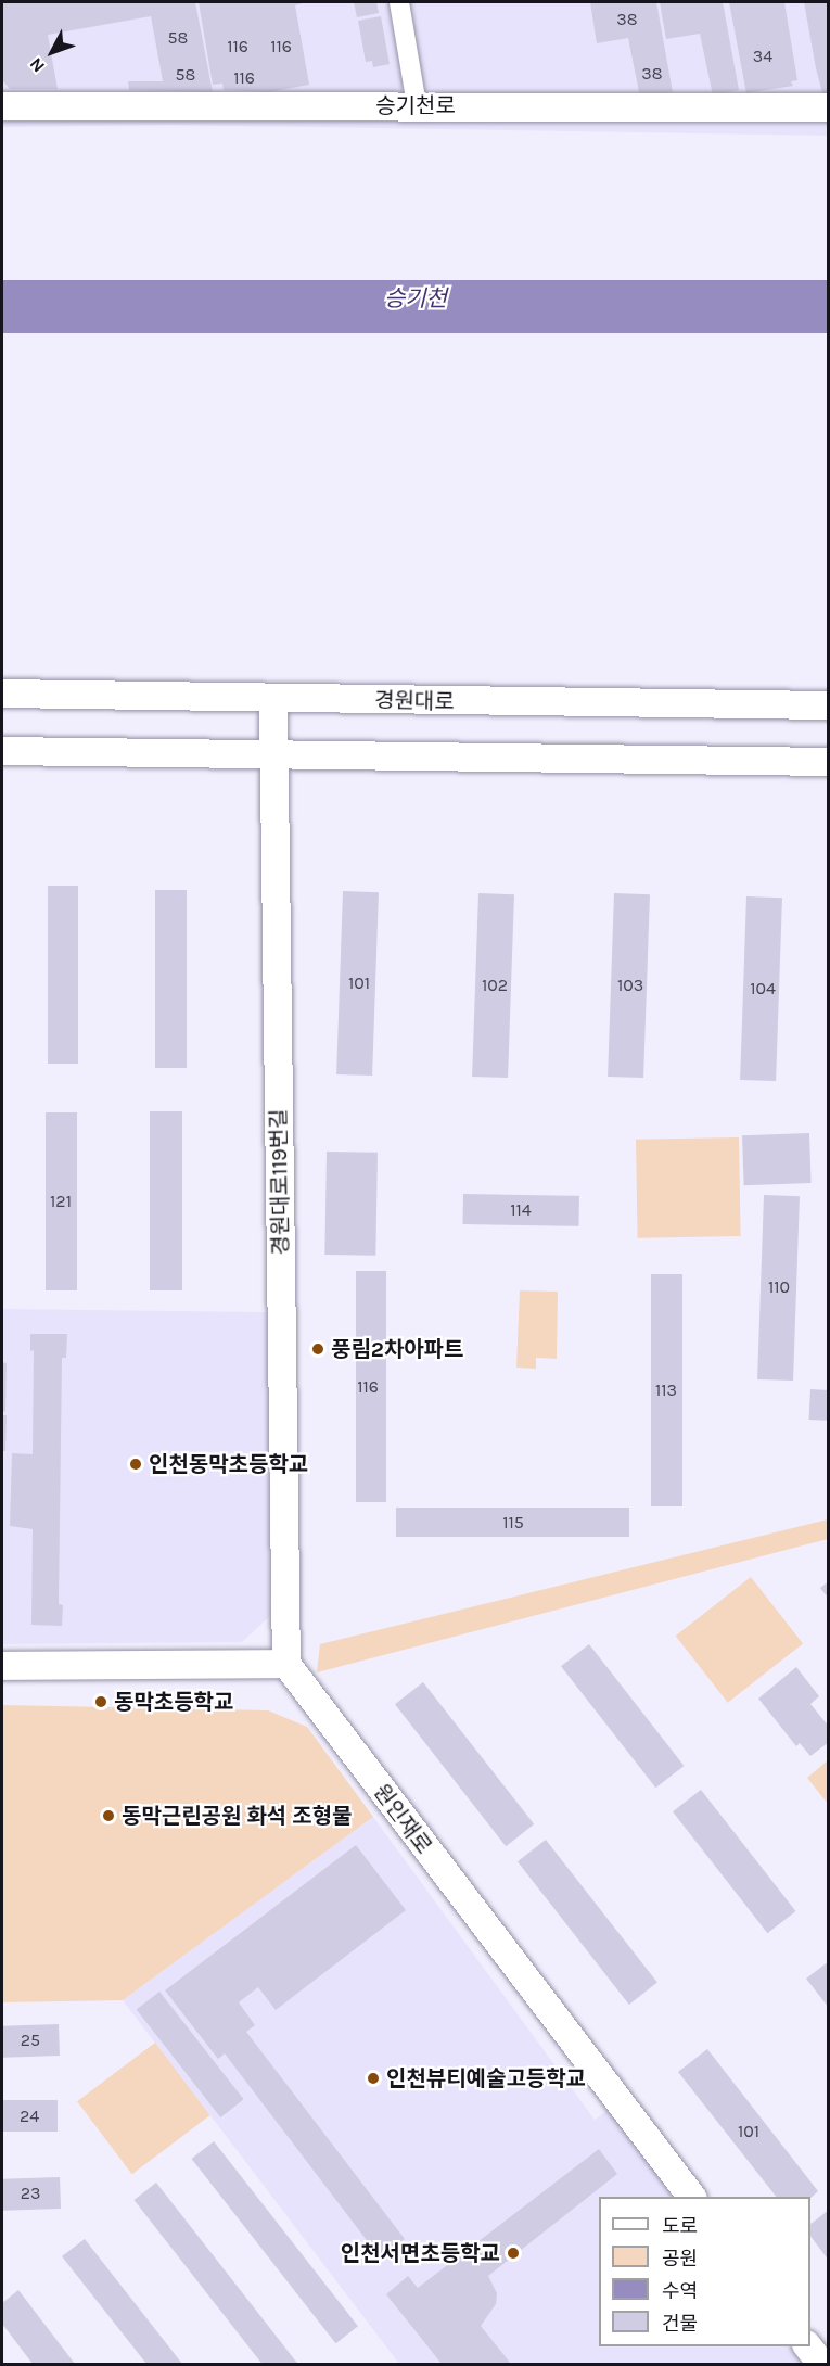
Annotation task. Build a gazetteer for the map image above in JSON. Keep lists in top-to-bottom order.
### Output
{
  "streets": {
    "main road": [
      "승기천로",
      "경원대로",
      "경원대로119번길",
      "원인재로"
    ]
  },
  "crossings": [
    ["경원대로", "경원대로119번길"],
    ["경원대로119번길", "원인재로"]
  ],
  "water": ["승기천"],
  "places": [
    "풍림2차아파트",
    "인천동막초등학교",
    "동막초등학교",
    "동막근린공원 화석 조형물",
    "인천뷰티예술고등학교",
    "인천서면초등학교"
  ],
  "house_numbers": [
    "38",
    "58",
    "116",
    "116",
    "34",
    "38",
    "58",
    "116",
    "101",
    "102",
    "103",
    "104",
    "121",
    "114",
    "110",
    "116",
    "113",
    "115",
    "25",
    "24",
    "101",
    "23"
  ],
  "legend": [
    "도로",
    "공원",
    "수역",
    "건물"
  ],
  "north": "bottom left"
}
